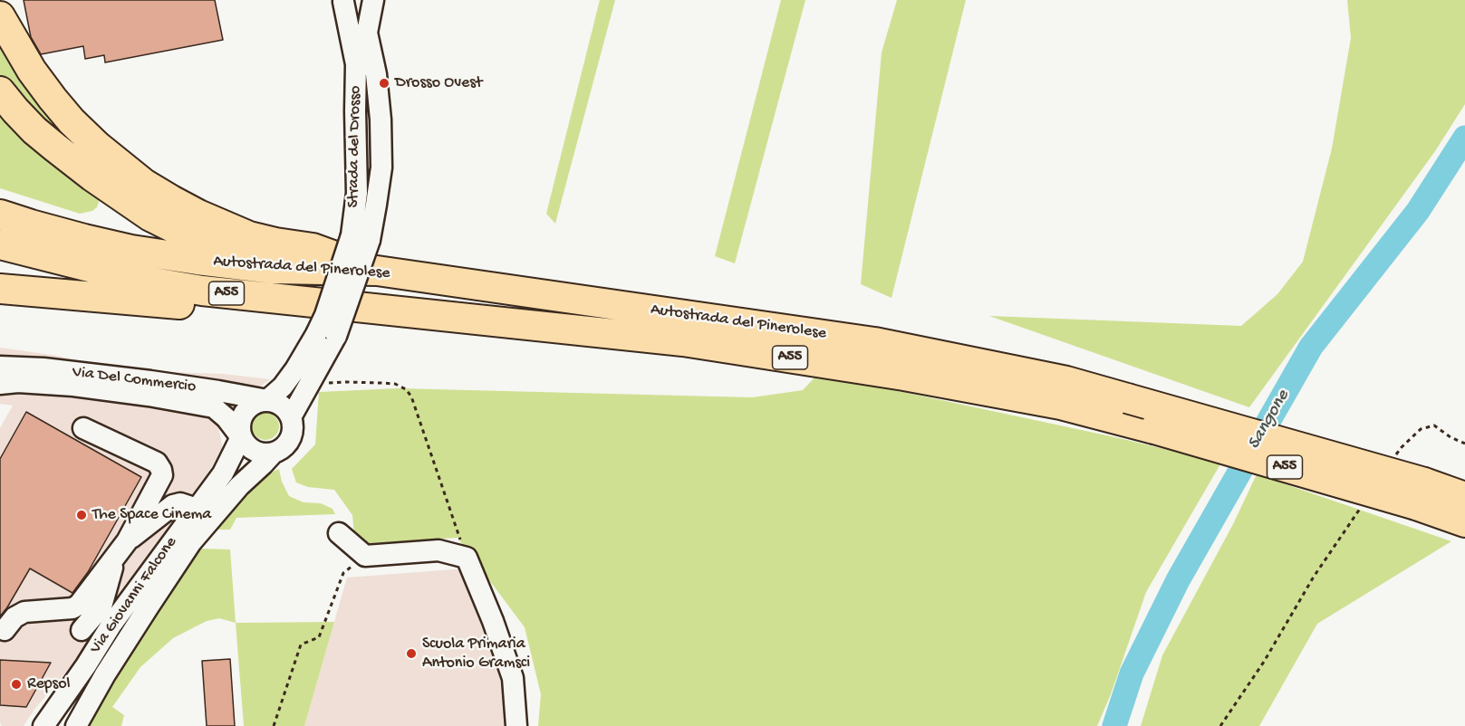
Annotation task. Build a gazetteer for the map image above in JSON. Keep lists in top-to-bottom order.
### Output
{
  "streets": {
    "highway": ["Autostrada del Pinerolese", "A55"],
    "street": ["Strada del Drosso", "Via Del Commercio", "Via Giovanni Falcone"]
  },
  "crossings": [
    ["Strada del Drosso", "Via Del Commercio"],
    ["Strada del Drosso", "Via Giovanni Falcone"],
    ["Via Del Commercio", "Via Giovanni Falcone"]
  ],
  "water": ["Sangone"],
  "places": [
    "Drosso Ovest",
    "The Space Cinema",
    "Scuola Primaria Antonio Gramsci",
    "Repsol"
  ]
}
